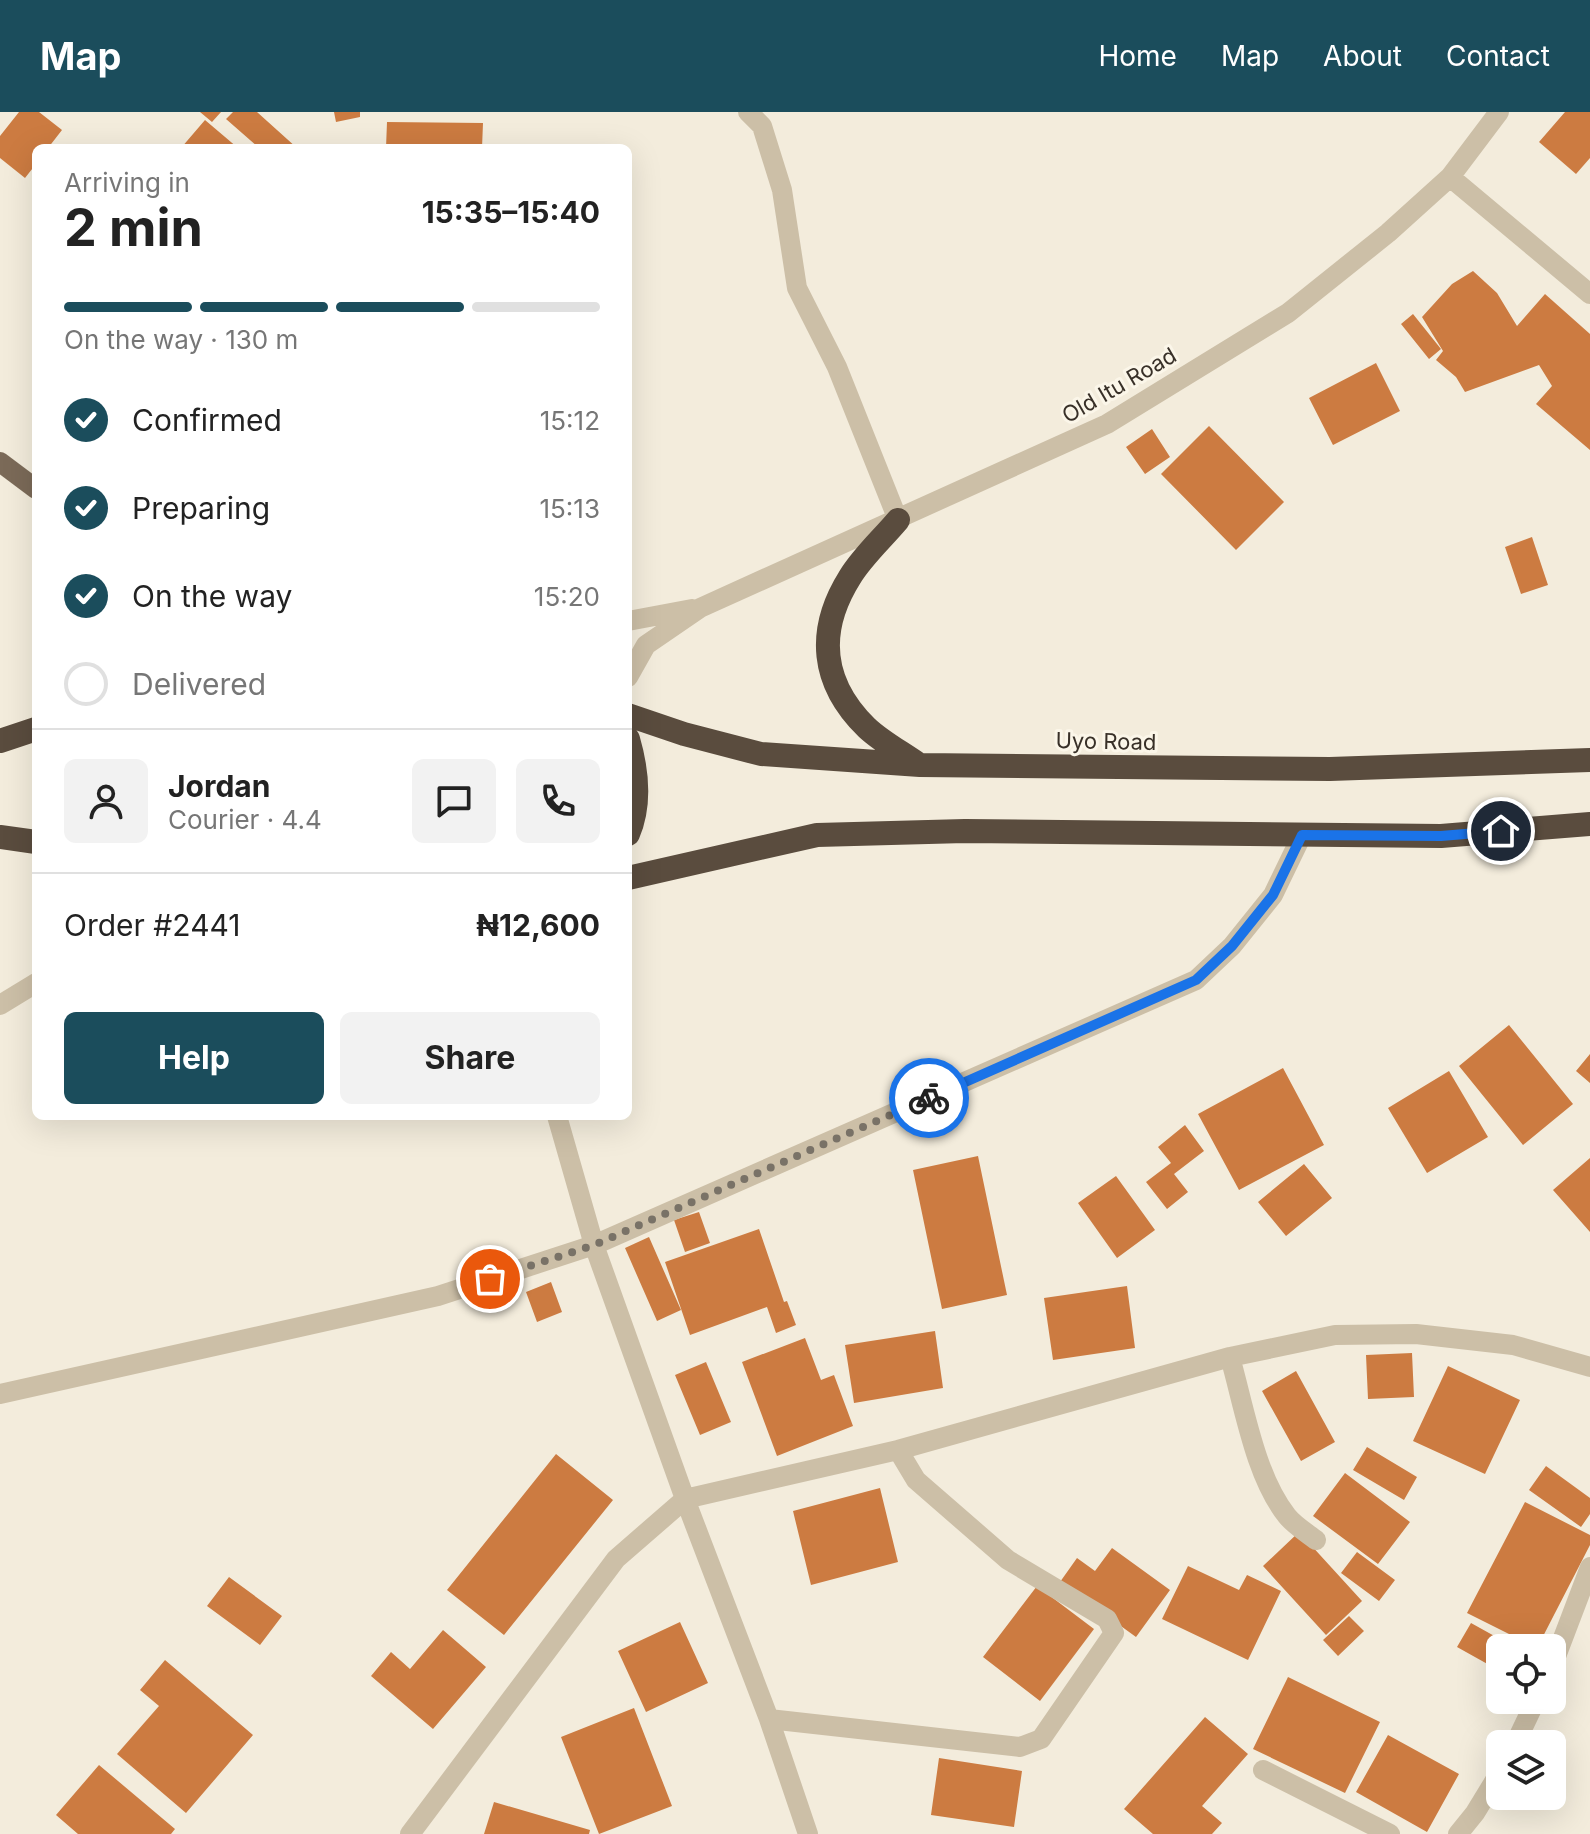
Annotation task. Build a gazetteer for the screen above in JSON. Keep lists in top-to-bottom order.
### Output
{
  "streets": {
    "highway": ["Uyo Road"],
    "street": ["Old Itu Road"]
  },
  "page": {
    "header": "Map",
    "nav": [
      "Home",
      "Map",
      "About",
      "Contact"
    ],
    "heading": ["2 min", "Arriving in", "15:35–15:40"],
    "panel": [
      "Jordan",
      "Courier · 4.4",
      "Order #2441",
      "₦12,600"
    ],
    "bar": "On the way · 130 m",
    "list": [
      ["Confirmed", "15:12"],
      ["Preparing", "15:13"],
      ["On the way", "15:20"],
      "Delivered"
    ],
    "buttons": ["Help", "Share"]
  }
}
